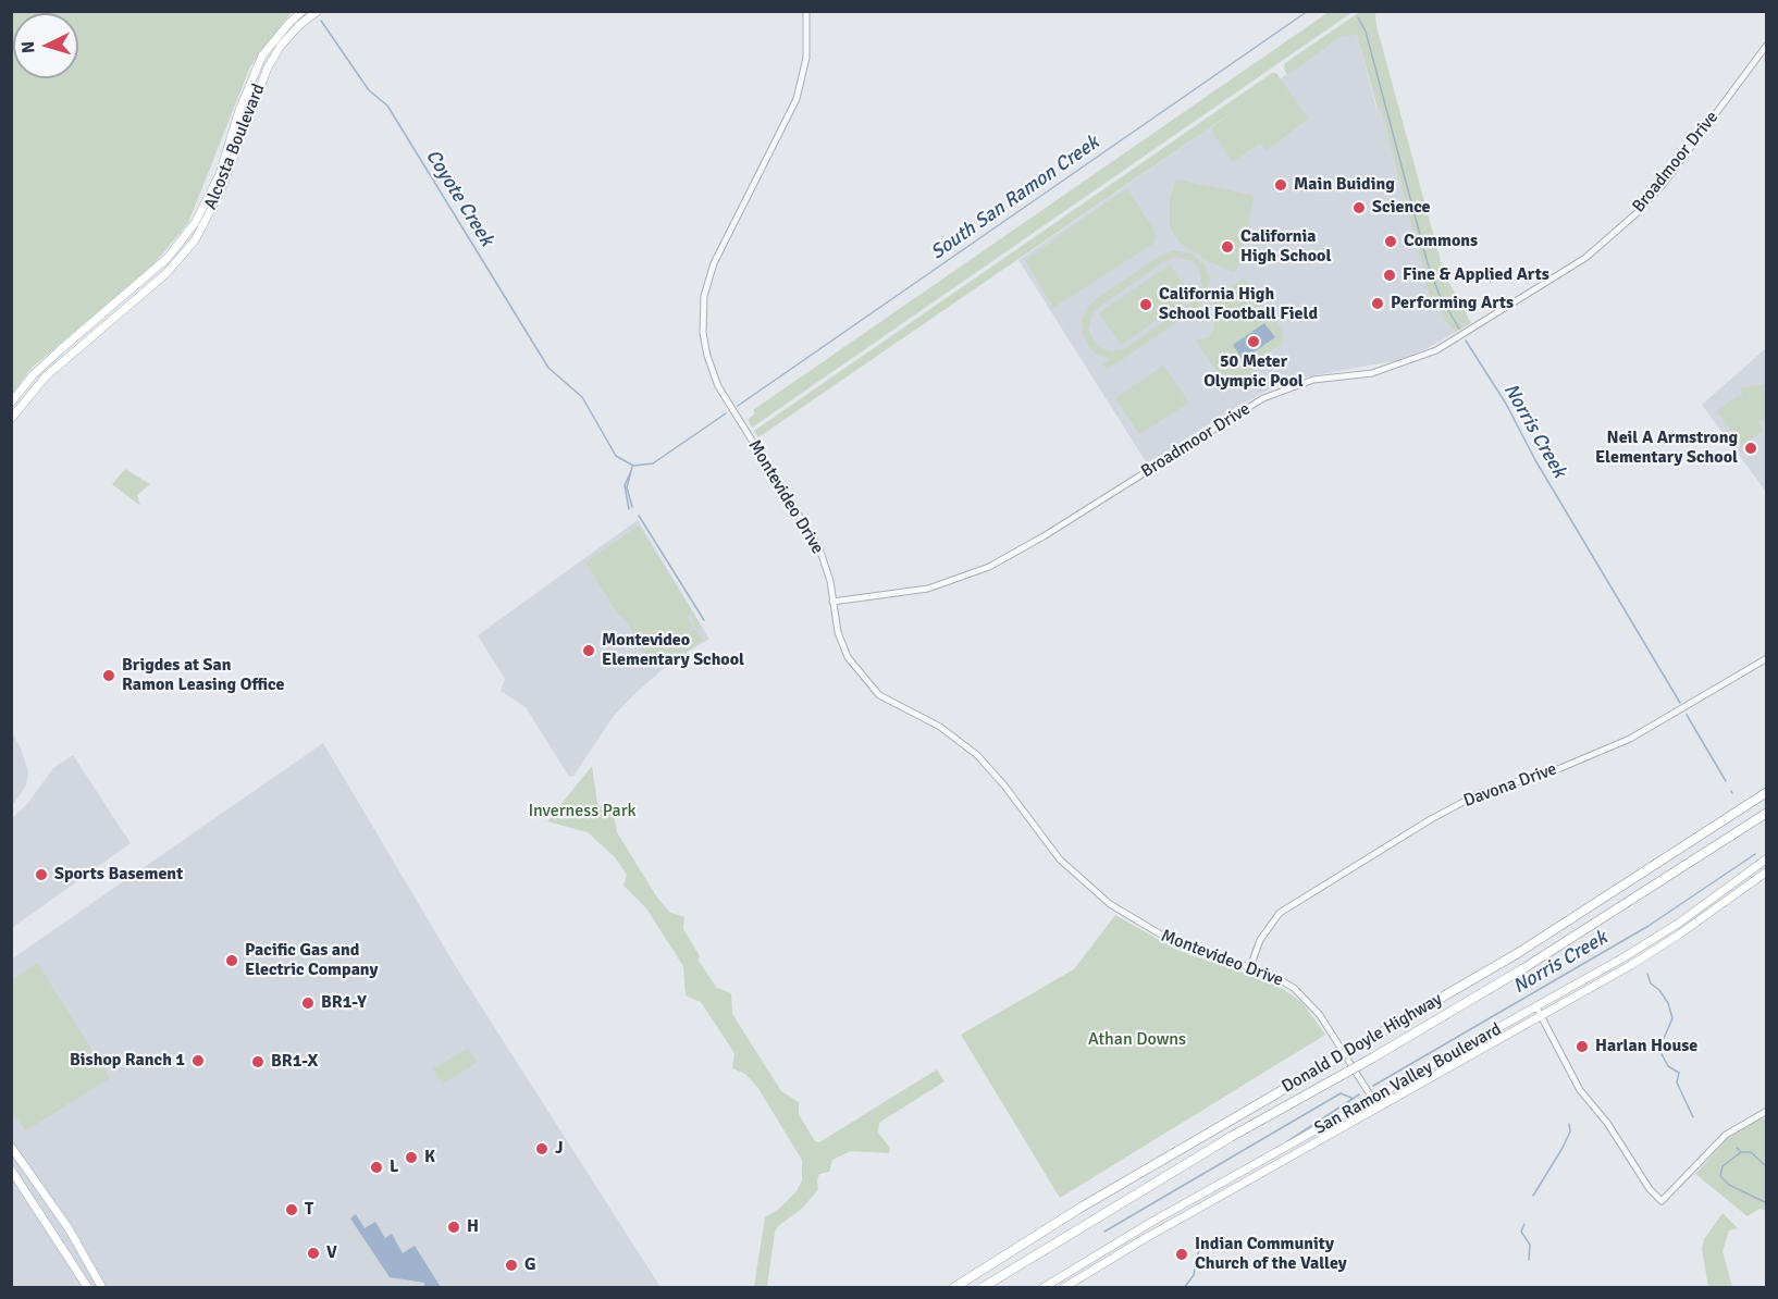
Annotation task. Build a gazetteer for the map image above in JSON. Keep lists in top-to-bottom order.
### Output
{
  "streets": {
    "highway": ["Donald D Doyle Highway"],
    "main road": ["Alcosta Boulevard", "San Ramon Valley Boulevard"],
    "street": ["Broadmoor Drive", "Montevideo Drive", "Davona Drive"]
  },
  "crossings": [
    ["Broadmoor Drive", "Montevideo Drive"],
    ["Montevideo Drive", "Davona Drive"],
    ["Montevideo Drive", "San Ramon Valley Boulevard"]
  ],
  "water": ["Coyote Creek", "South San Ramon Creek", "Norris Creek"],
  "parks": ["Inverness Park", "Athan Downs"],
  "places": [
    "Main Buiding",
    "Science",
    "Commons",
    "California High School",
    "Fine & Applied Arts",
    "Performing Arts",
    "California High School Football Field",
    "50 Meter Olympic Pool",
    "Neil A Armstrong Elementary School",
    "Montevideo Elementary School",
    "Brigdes at San Ramon Leasing Office",
    "Sports Basement",
    "Pacific Gas and Electric Company",
    "BR1-Y",
    "Harlan House",
    "Bishop Ranch 1",
    "BR1-X",
    "J",
    "K",
    "L",
    "T",
    "H",
    "V",
    "Indian Community Church of the Valley",
    "G"
  ],
  "north": "left"
}
